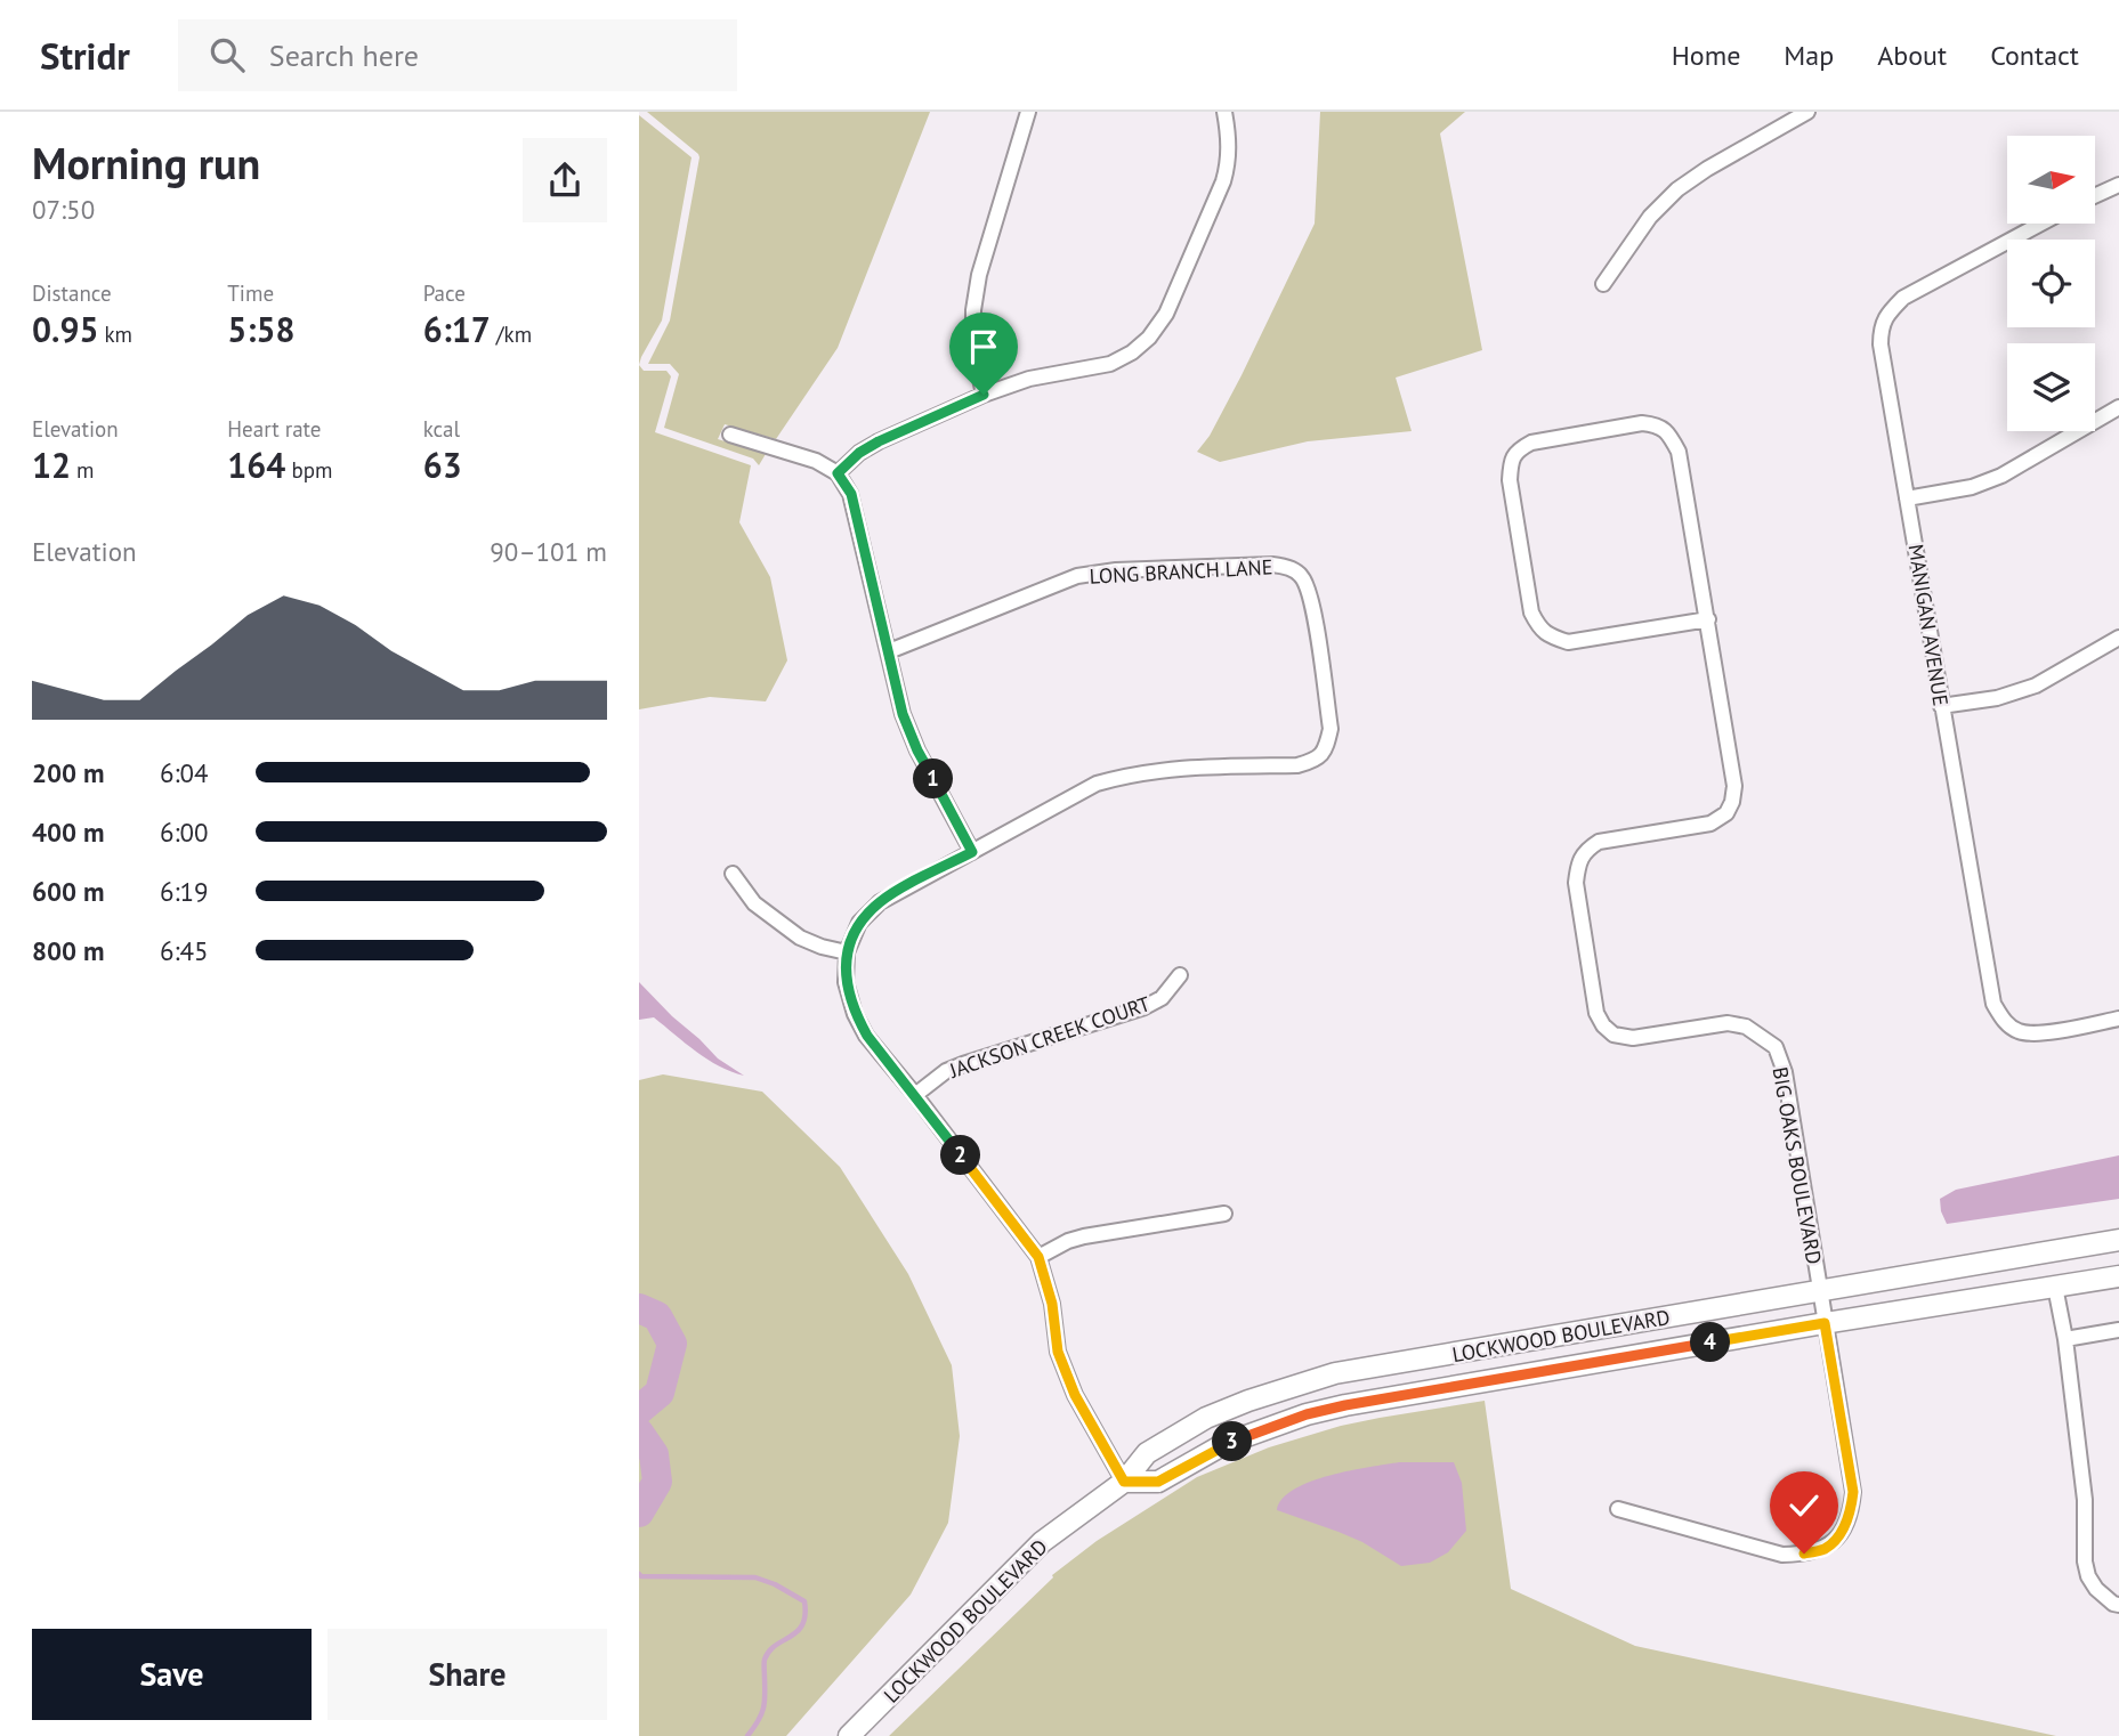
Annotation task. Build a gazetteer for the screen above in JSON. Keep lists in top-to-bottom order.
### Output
{
  "streets": {
    "main road": ["LOCKWOOD BOULEVARD"],
    "street": [
      "LONG BRANCH LANE",
      "MANIGAN AVENUE",
      "JACKSON CREEK COURT",
      "BIG OAKS BOULEVARD"
    ]
  },
  "crossings": [
    ["LONG BRANCH LANE", "JACKSON CREEK COURT"],
    ["LONG BRANCH LANE", "LOCKWOOD BOULEVARD"],
    ["BIG OAKS BOULEVARD", "LOCKWOOD BOULEVARD"]
  ],
  "north": "right",
  "page": {
    "header": "Stridr",
    "search": "Search here",
    "nav": [
      "Home",
      "Map",
      "About",
      "Contact"
    ],
    "heading": ["Morning run", "07:50"],
    "stats": [
      ["Distance", "0.95 km"],
      ["Time", "5:58"],
      ["Pace", "6:17 /km"],
      ["Elevation", "12 m"],
      ["Heart rate", "164 bpm"],
      ["kcal", "63"]
    ],
    "chart": ["Elevation", "90–101 m"],
    "list": [
      {
        "name": "200 m",
        "note": "6:04"
      },
      {
        "name": "400 m",
        "note": "6:00"
      },
      {
        "name": "600 m",
        "note": "6:19"
      },
      {
        "name": "800 m",
        "note": "6:45"
      }
    ],
    "pins": [
      "1",
      "2",
      "4",
      "3"
    ],
    "buttons": ["Save", "Share"]
  }
}
